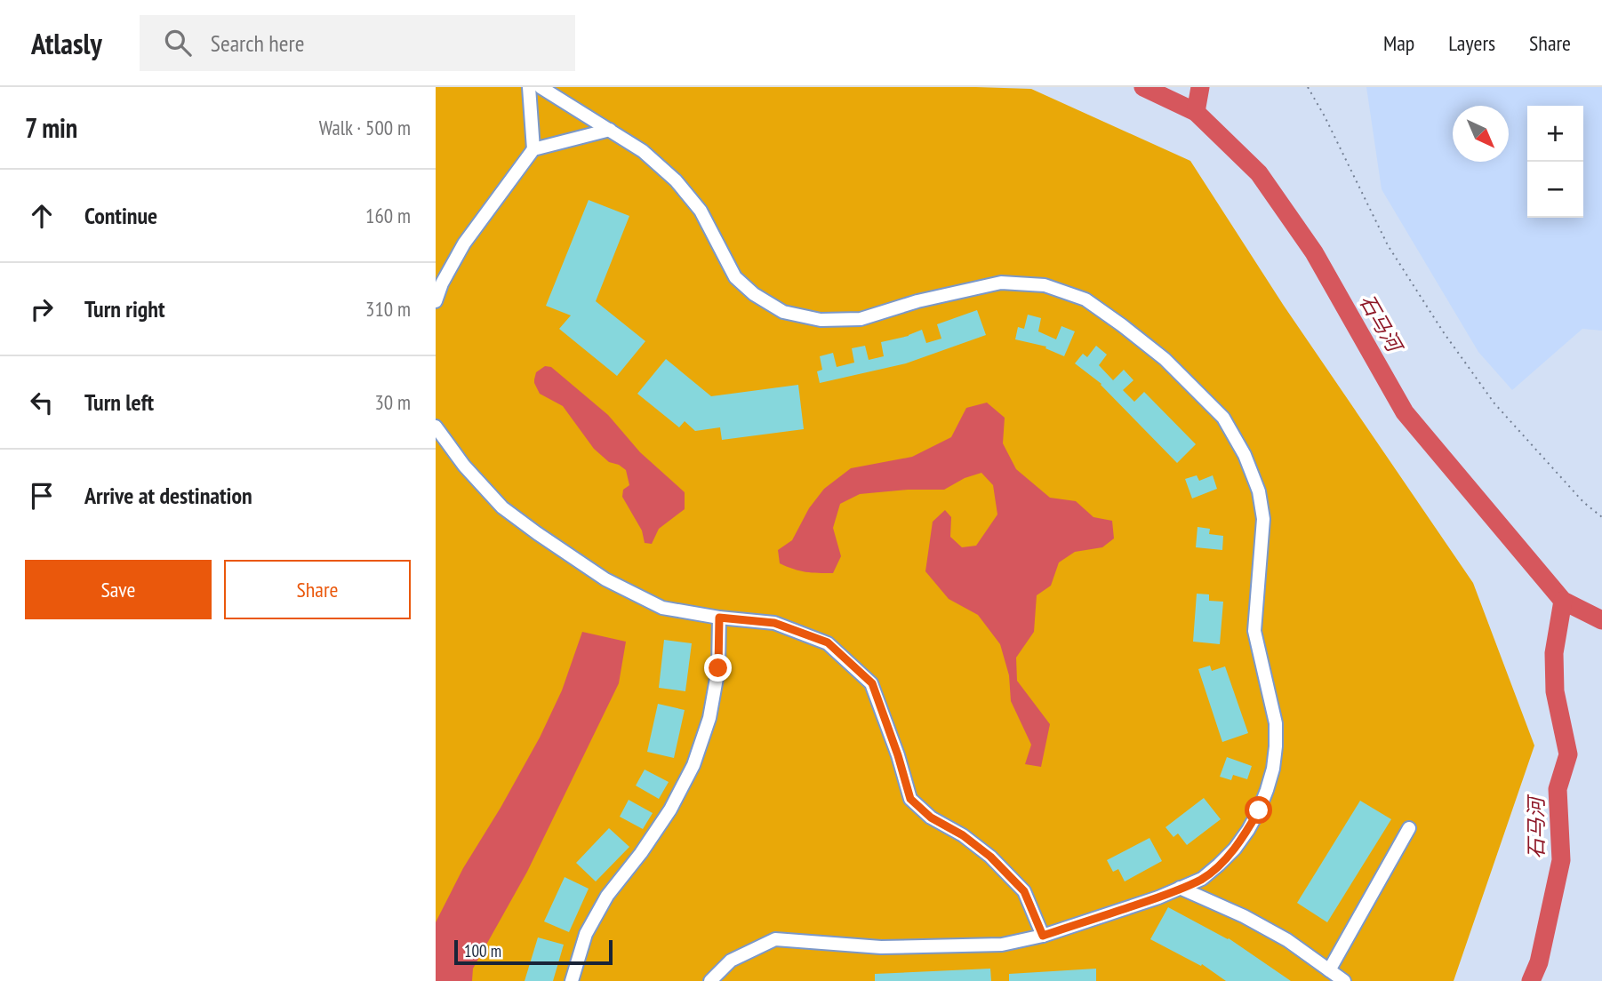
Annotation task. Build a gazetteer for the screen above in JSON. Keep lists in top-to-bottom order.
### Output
{
  "water": ["石马河"],
  "scale_bar": "100 m",
  "north": "bottom right",
  "page": {
    "header": "Atlasly",
    "search": "Search here",
    "nav": ["Map", "Layers", "Share"],
    "heading": ["7 min", "Walk · 500 m"],
    "map_buttons": ["+", "−"],
    "list": [
      ["Continue", "160 m"],
      ["Turn right", "310 m"],
      ["Turn left", "30 m"],
      "Arrive at destination"
    ],
    "buttons": ["Save", "Share"],
    "scale": "100 m"
  }
}
